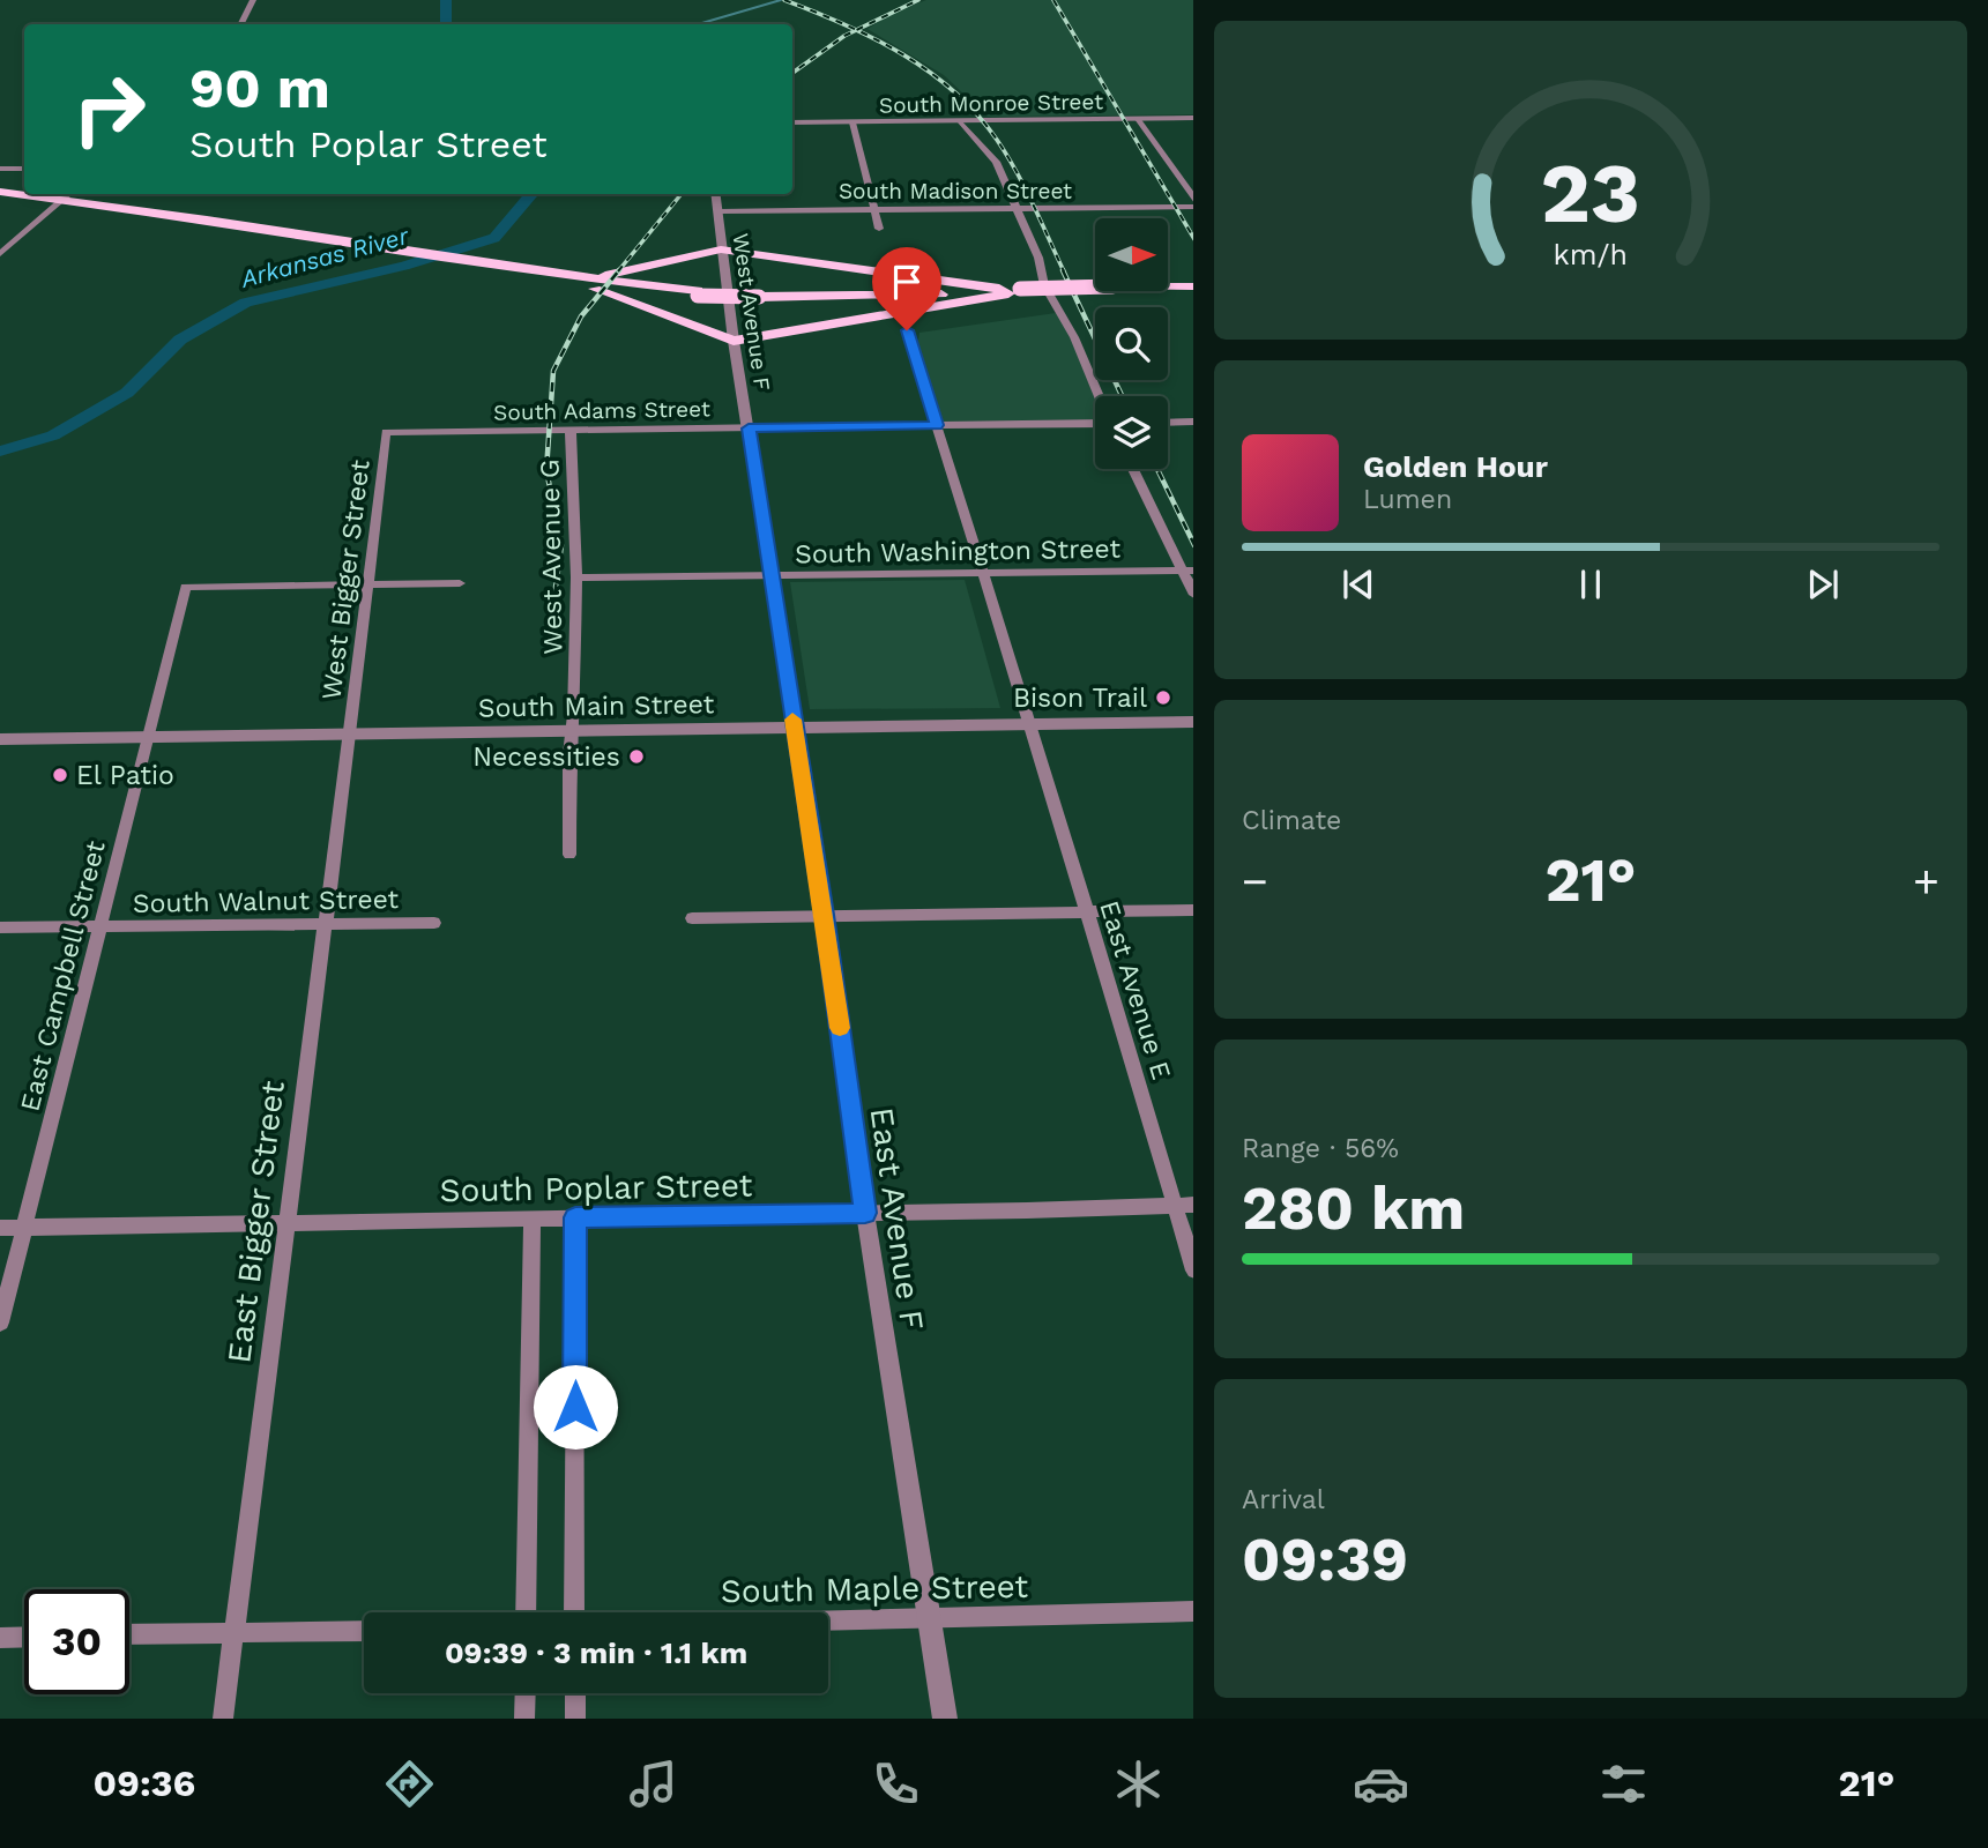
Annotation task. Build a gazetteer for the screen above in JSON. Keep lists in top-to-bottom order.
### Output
{
  "streets": {
    "street": [
      "South Monroe Street",
      "South Madison Street",
      "West Avenue F",
      "South Adams Street",
      "South Washington Street",
      "West Avenue G",
      "West Bigger Street",
      "South Main Street",
      "South Walnut Street",
      "East Campbell Street",
      "East Avenue E",
      "South Poplar Street",
      "East Avenue F",
      "East Bigger Street",
      "South Maple Street"
    ]
  },
  "crossings": [
    ["South Madison Street", "West Avenue F"],
    ["West Avenue F", "South Adams Street"],
    ["West Avenue F", "South Washington Street"],
    ["West Avenue F", "South Main Street"],
    ["West Avenue F", "East Avenue F"],
    ["South Adams Street", "West Avenue G"],
    ["South Adams Street", "West Bigger Street"],
    ["South Adams Street", "East Avenue E"],
    ["South Washington Street", "West Avenue G"],
    ["South Washington Street", "East Avenue E"],
    ["West Avenue G", "South Main Street"],
    ["West Bigger Street", "South Main Street"],
    ["West Bigger Street", "East Campbell Street"],
    ["West Bigger Street", "East Bigger Street"],
    ["South Main Street", "East Campbell Street"],
    ["South Main Street", "East Avenue E"],
    ["South Main Street", "East Avenue F"],
    ["South Main Street", "East Bigger Street"],
    ["South Walnut Street", "East Campbell Street"],
    ["South Walnut Street", "East Bigger Street"],
    ["East Campbell Street", "South Poplar Street"],
    ["East Avenue E", "South Poplar Street"],
    ["South Poplar Street", "East Avenue F"],
    ["South Poplar Street", "East Bigger Street"],
    ["East Avenue F", "South Maple Street"]
  ],
  "water": ["Arkansas River"],
  "places": ["Bison Trail", "Necessities", "El Patio"],
  "north": "right",
  "page": {
    "turn": ["90 m", "South Poplar Street"],
    "song": ["Golden Hour", "Lumen"],
    "tile": [
      "Climate",
      ["Range · 56%", "280 km"],
      ["Arrival", "09:39"]
    ],
    "heat": ["−", "21°", "+"],
    "limit": "30",
    "trip": "09:39 · 3 min · 1.1 km",
    "tabs": ["09:36", "21°"],
    "gauge": ["23", "km/h"]
  }
}
